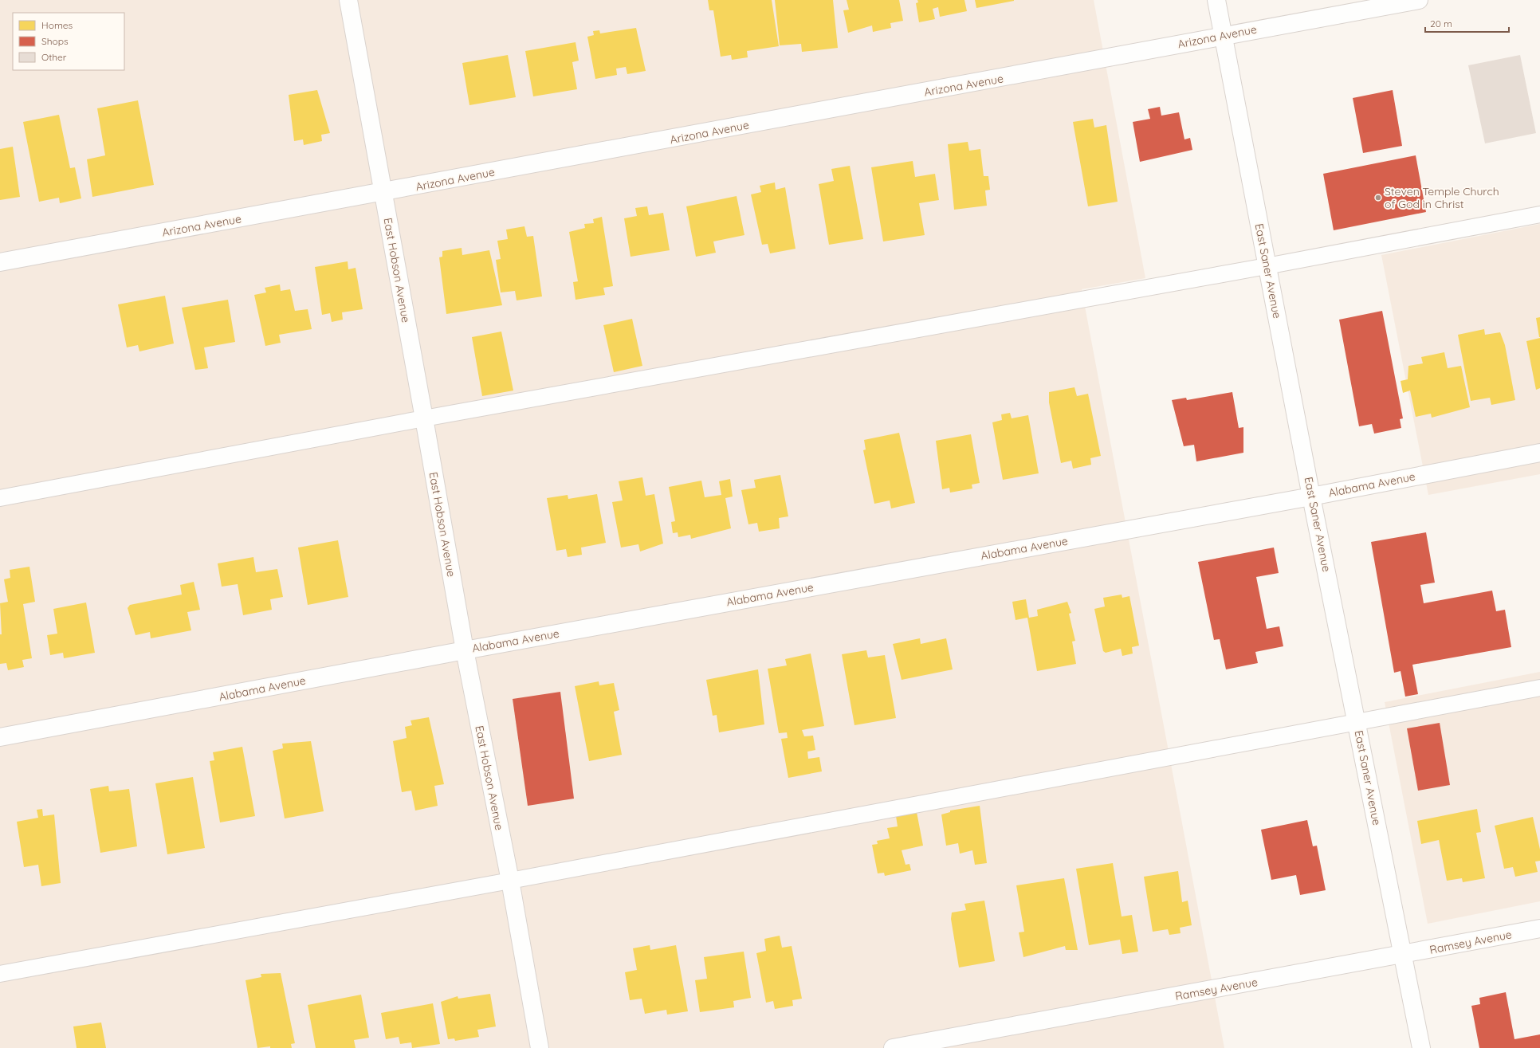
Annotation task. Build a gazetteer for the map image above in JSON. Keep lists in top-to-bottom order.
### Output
{
  "streets": {
    "street": [
      "Arizona Avenue",
      "East Hobson Avenue",
      "East Saner Avenue",
      "Alabama Avenue",
      "Ramsey Avenue"
    ]
  },
  "crossings": [
    ["Arizona Avenue", "East Hobson Avenue"],
    ["Arizona Avenue", "East Saner Avenue"],
    ["East Hobson Avenue", "Alabama Avenue"],
    ["East Saner Avenue", "Alabama Avenue"],
    ["East Saner Avenue", "Ramsey Avenue"]
  ],
  "places": ["Steven Temple Church of God in Christ"],
  "legend": ["Homes", "Shops", "Other"],
  "scale_bar": "20 m"
}
